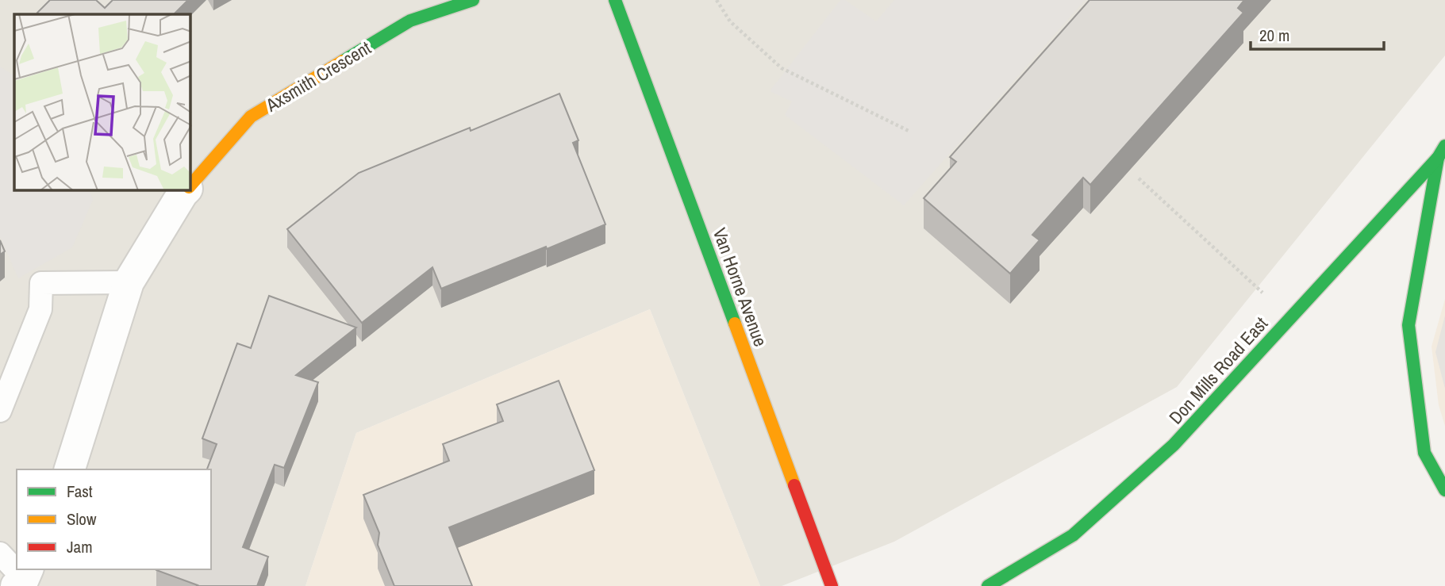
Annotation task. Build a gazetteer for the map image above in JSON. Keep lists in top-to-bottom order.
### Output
{
  "streets": {
    "main road": ["Axsmith Crescent", "Van Horne Avenue", "Don Mills Road East"]
  },
  "legend": ["Fast", "Slow", "Jam"],
  "scale_bar": "20 m"
}
